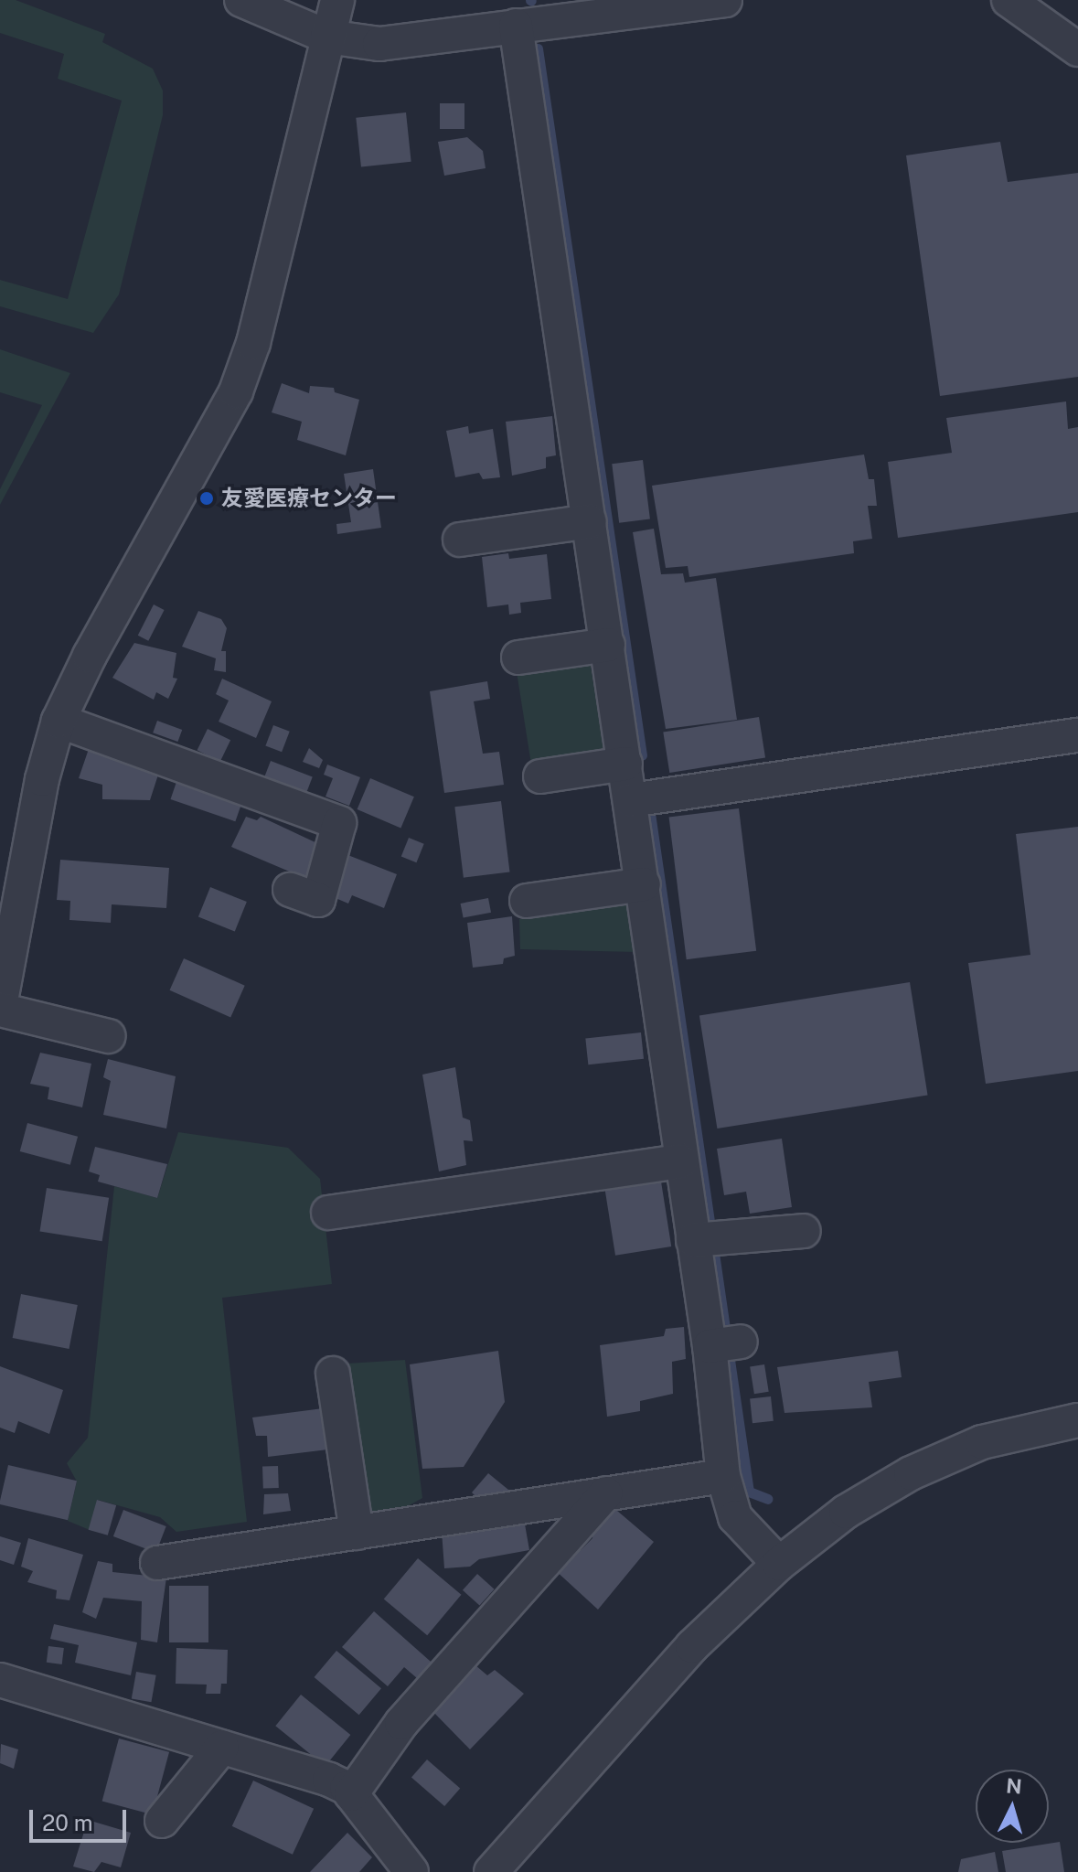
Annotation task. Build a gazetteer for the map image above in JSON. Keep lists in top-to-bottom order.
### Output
{
  "places": ["友愛医療センター"],
  "scale_bar": "20 m",
  "north": "top"
}
